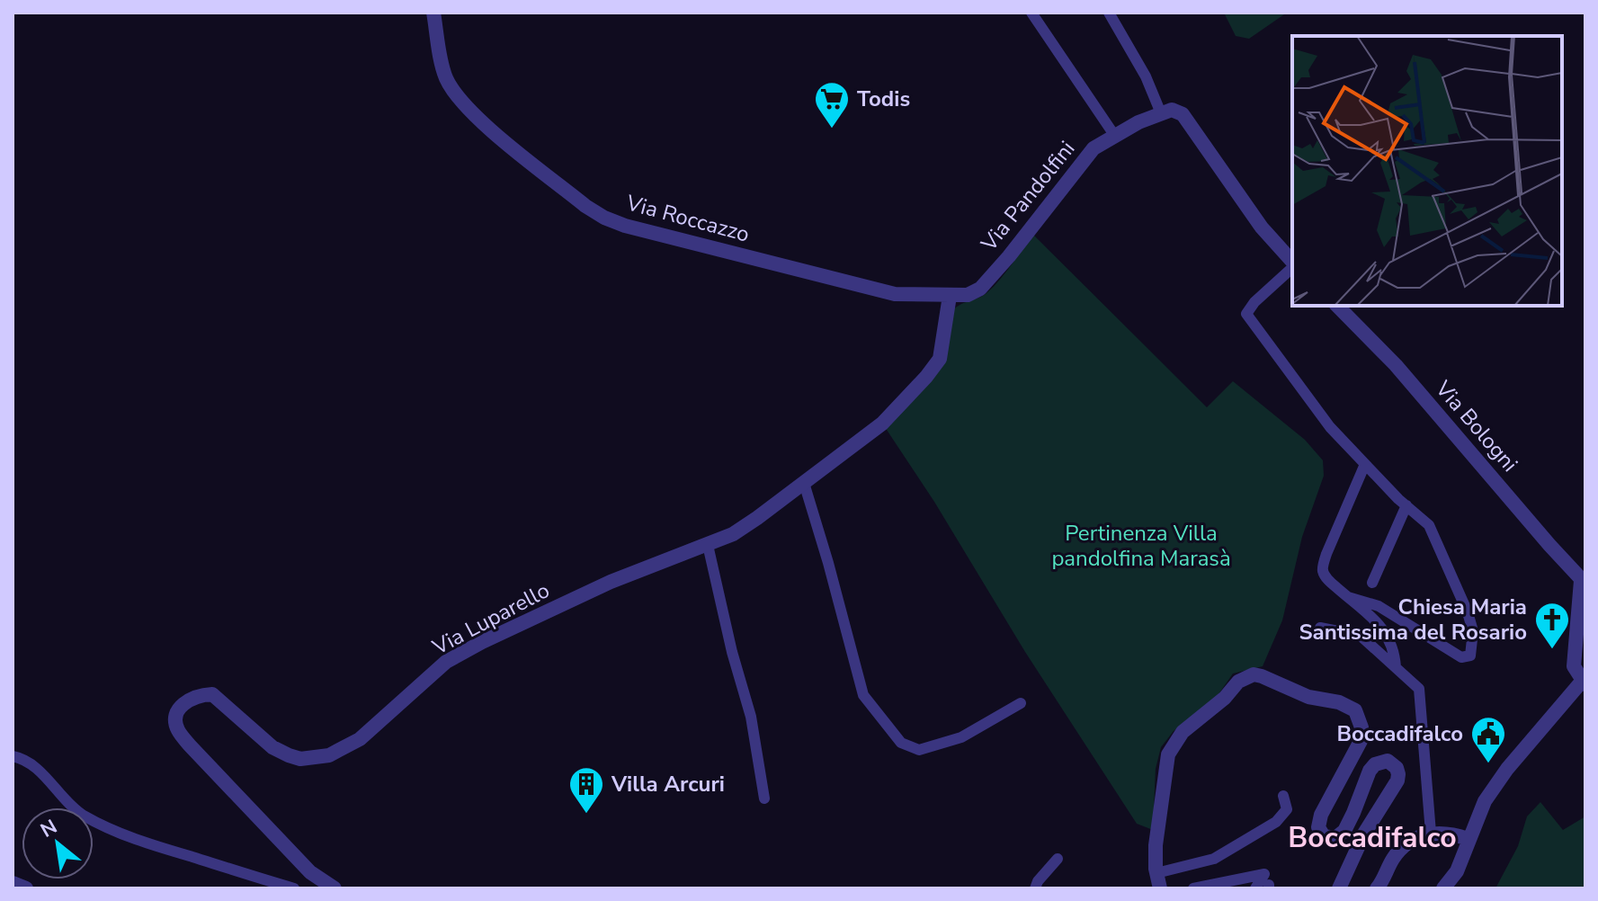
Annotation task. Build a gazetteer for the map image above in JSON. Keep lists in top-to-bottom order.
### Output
{
  "streets": {
    "street": [
      "Via Pandolfini",
      "Via Roccazzo",
      "Via Bologni",
      "Via Luparello"
    ]
  },
  "crossings": [
    ["Via Pandolfini", "Via Roccazzo"],
    ["Via Pandolfini", "Via Luparello"],
    ["Via Roccazzo", "Via Luparello"]
  ],
  "districts": ["Boccadifalco"],
  "parks": ["Pertinenza Villa pandolfina Marasà"],
  "places": {
    "supermarket": ["Todis"],
    "church": ["Chiesa Maria Santissima del Rosario"],
    "public building": ["Boccadifalco"],
    "building": ["Villa Arcuri"]
  },
  "north": "top left"
}
